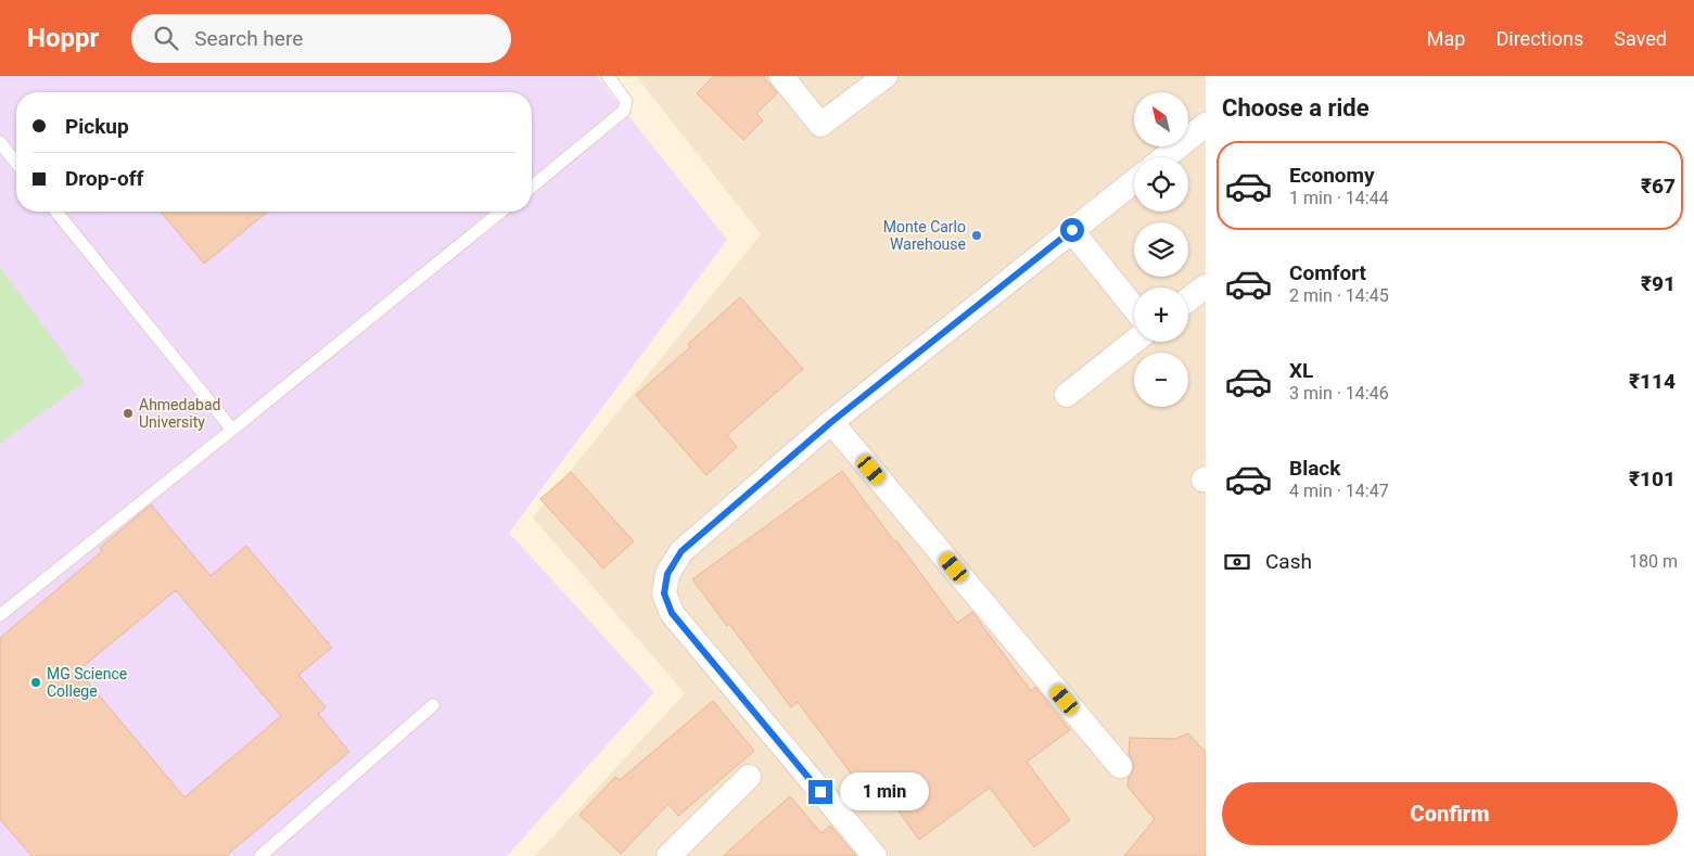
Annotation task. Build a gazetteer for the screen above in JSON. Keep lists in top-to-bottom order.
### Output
{
  "places": ["Monte Carlo Warehouse", "Ahmedabad University", "MG Science College"],
  "north": "top left",
  "page": {
    "header": "Hoppr",
    "search": "Search here",
    "nav": ["Map", "Directions", "Saved"],
    "heading": "Choose a ride",
    "map_buttons": ["+", "−"],
    "banner": ["Pickup", "Drop-off"],
    "list": [
      {
        "name": "Economy",
        "note": "1 min · 14:44",
        "value": "₹67"
      },
      {
        "name": "Comfort",
        "note": "2 min · 14:45",
        "value": "₹91"
      },
      {
        "name": "XL",
        "note": "3 min · 14:46",
        "value": "₹114"
      },
      {
        "name": "Black",
        "note": "4 min · 14:47",
        "value": "₹101"
      }
    ],
    "pay": ["Cash", "180 m"],
    "buttons": "Confirm",
    "bubble": "1 min"
  }
}
